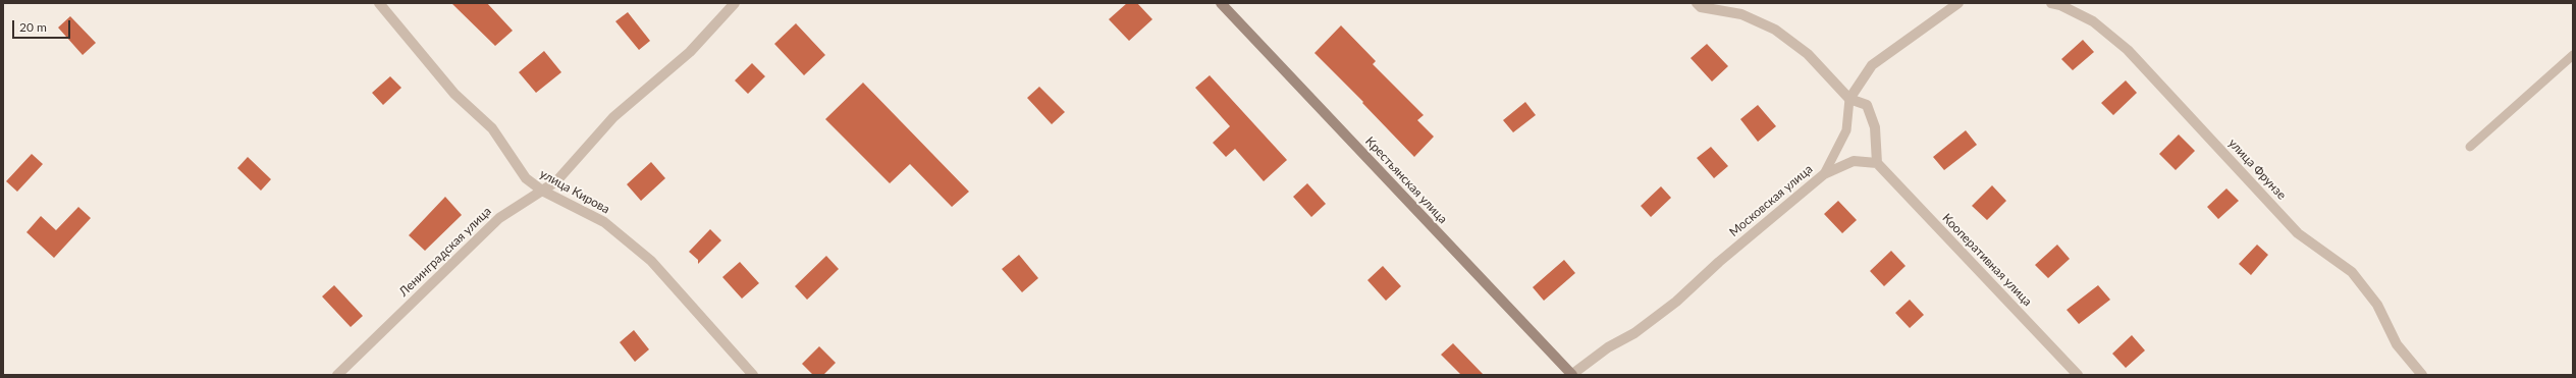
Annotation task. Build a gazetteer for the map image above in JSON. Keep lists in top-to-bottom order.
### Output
{
  "streets": {
    "street": [
      "улица Фрунзе",
      "Крестьянская улица",
      "улица Кирова",
      "Московская улица",
      "Ленинградская улица",
      "Кооперативная улица"
    ]
  },
  "crossings": [
    ["Крестьянская улица", "Московская улица"],
    ["улица Кирова", "Ленинградская улица"],
    ["Московская улица", "Кооперативная улица"]
  ],
  "scale_bar": "20 m"
}
